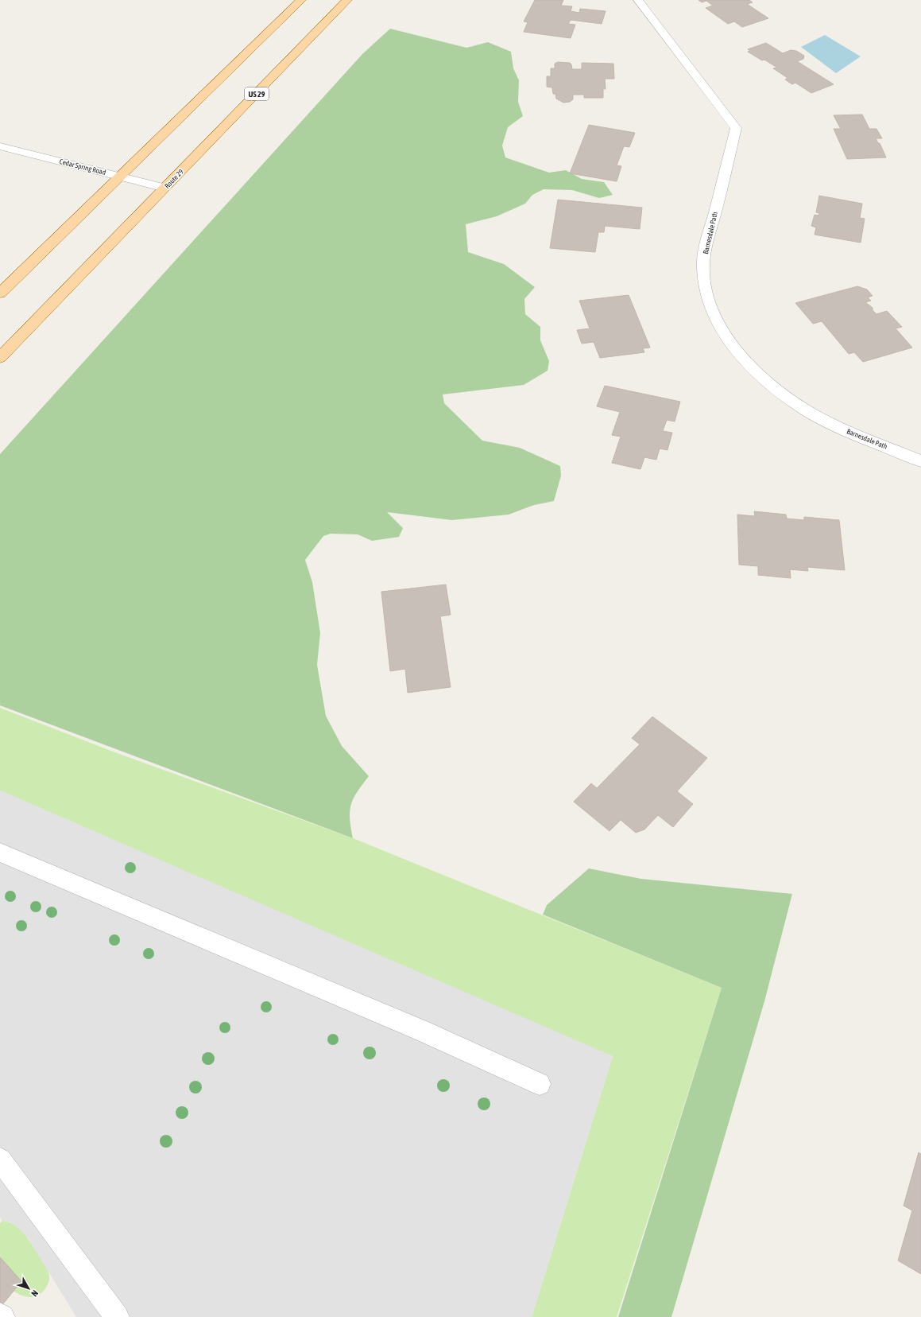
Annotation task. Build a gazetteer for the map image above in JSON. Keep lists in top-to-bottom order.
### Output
{
  "streets": {
    "main road": ["US 29", "Route 29"],
    "street": ["Cedar Spring Road", "Barnesdale Path"]
  },
  "crossings": [
    ["Cedar Spring Road", "Route 29"]
  ],
  "north": "bottom right"
}
